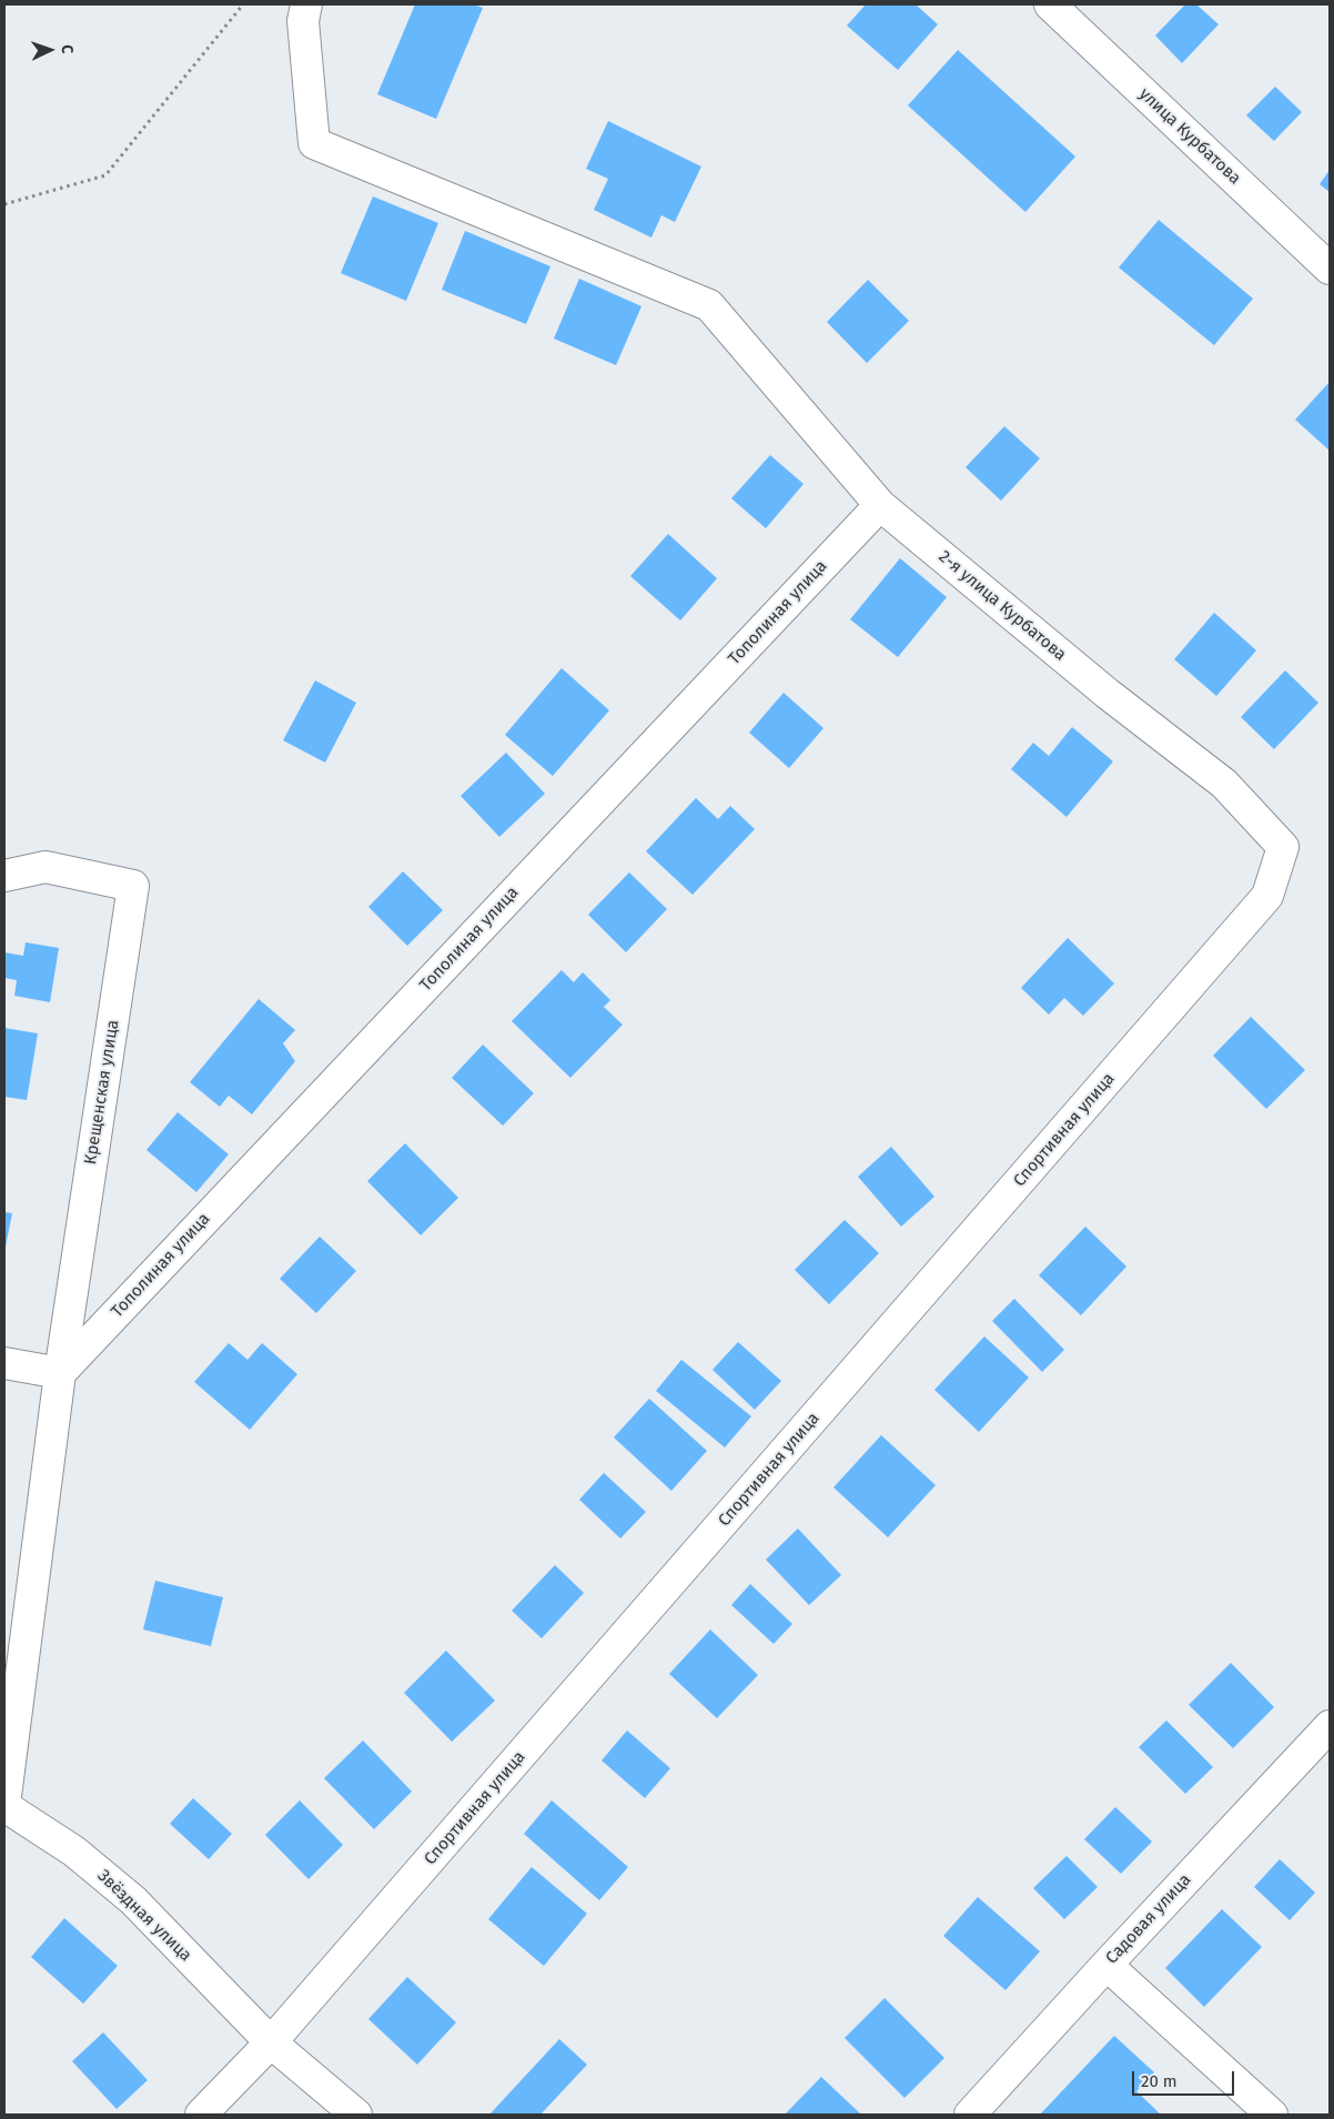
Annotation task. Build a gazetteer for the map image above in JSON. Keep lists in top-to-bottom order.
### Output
{
  "streets": {
    "street": [
      "улица Курбатова",
      "2-я улица Курбатова",
      "Тополиная улица",
      "Крещенская улица",
      "Спортивная улица",
      "Звёздная улица",
      "Садовая улица"
    ]
  },
  "crossings": [
    ["2-я улица Курбатова", "Тополиная улица"],
    ["2-я улица Курбатова", "Спортивная улица"],
    ["Тополиная улица", "Крещенская улица"],
    ["Спортивная улица", "Звёздная улица"]
  ],
  "scale_bar": "20 m",
  "north": "right"
}
